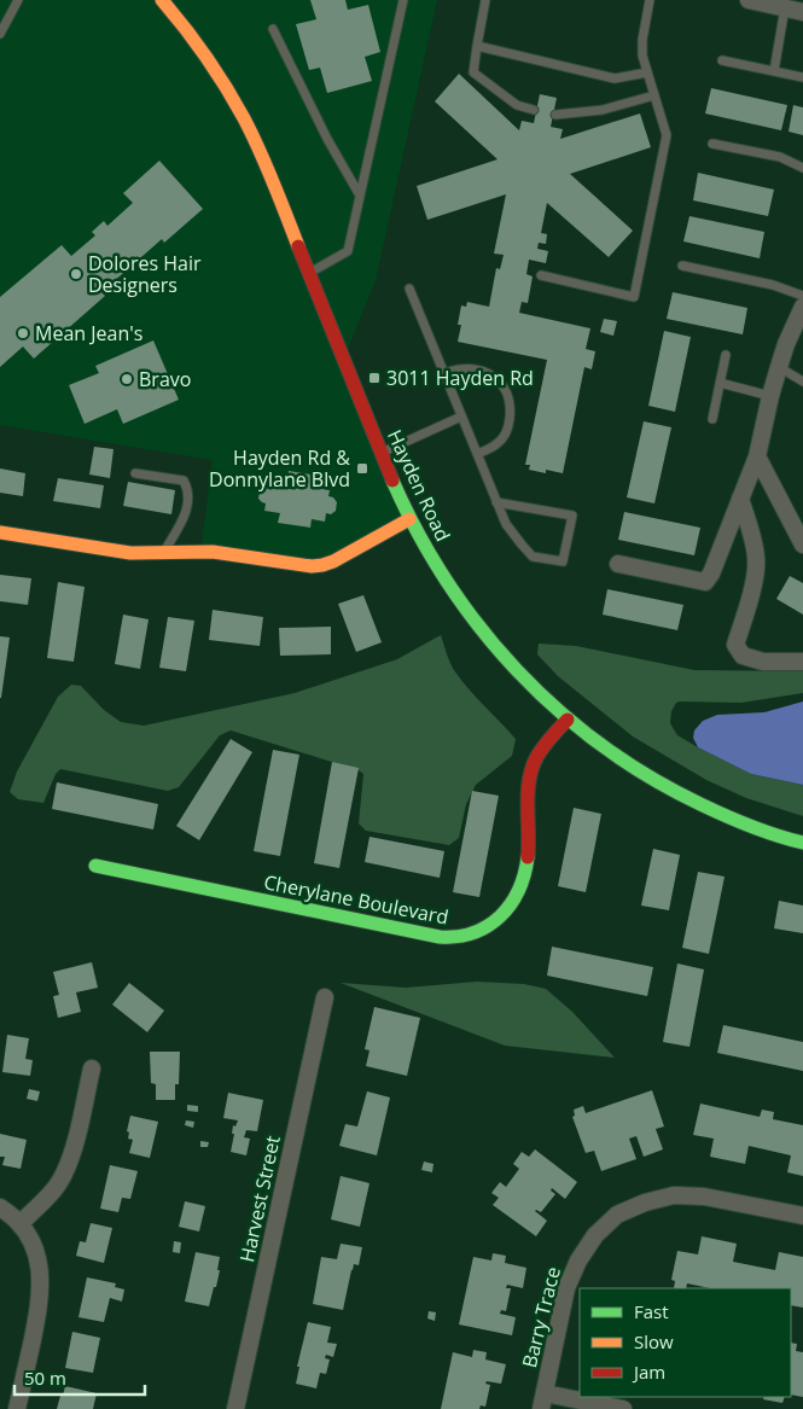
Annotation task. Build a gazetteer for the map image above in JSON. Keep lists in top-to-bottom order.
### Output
{
  "streets": {
    "main road": ["Hayden Road", "Cherylane Boulevard"],
    "street": ["Harvest Street", "Barry Trace"]
  },
  "crossings": [
    ["Hayden Road", "Cherylane Boulevard"]
  ],
  "places": {
    "other": ["Dolores Hair Designers", "Mean Jean's", "Bravo"],
    "transit": ["3011 Hayden Rd", "Hayden Rd & Donnylane Blvd"]
  },
  "legend": ["Fast", "Slow", "Jam"],
  "scale_bar": "50 m"
}
